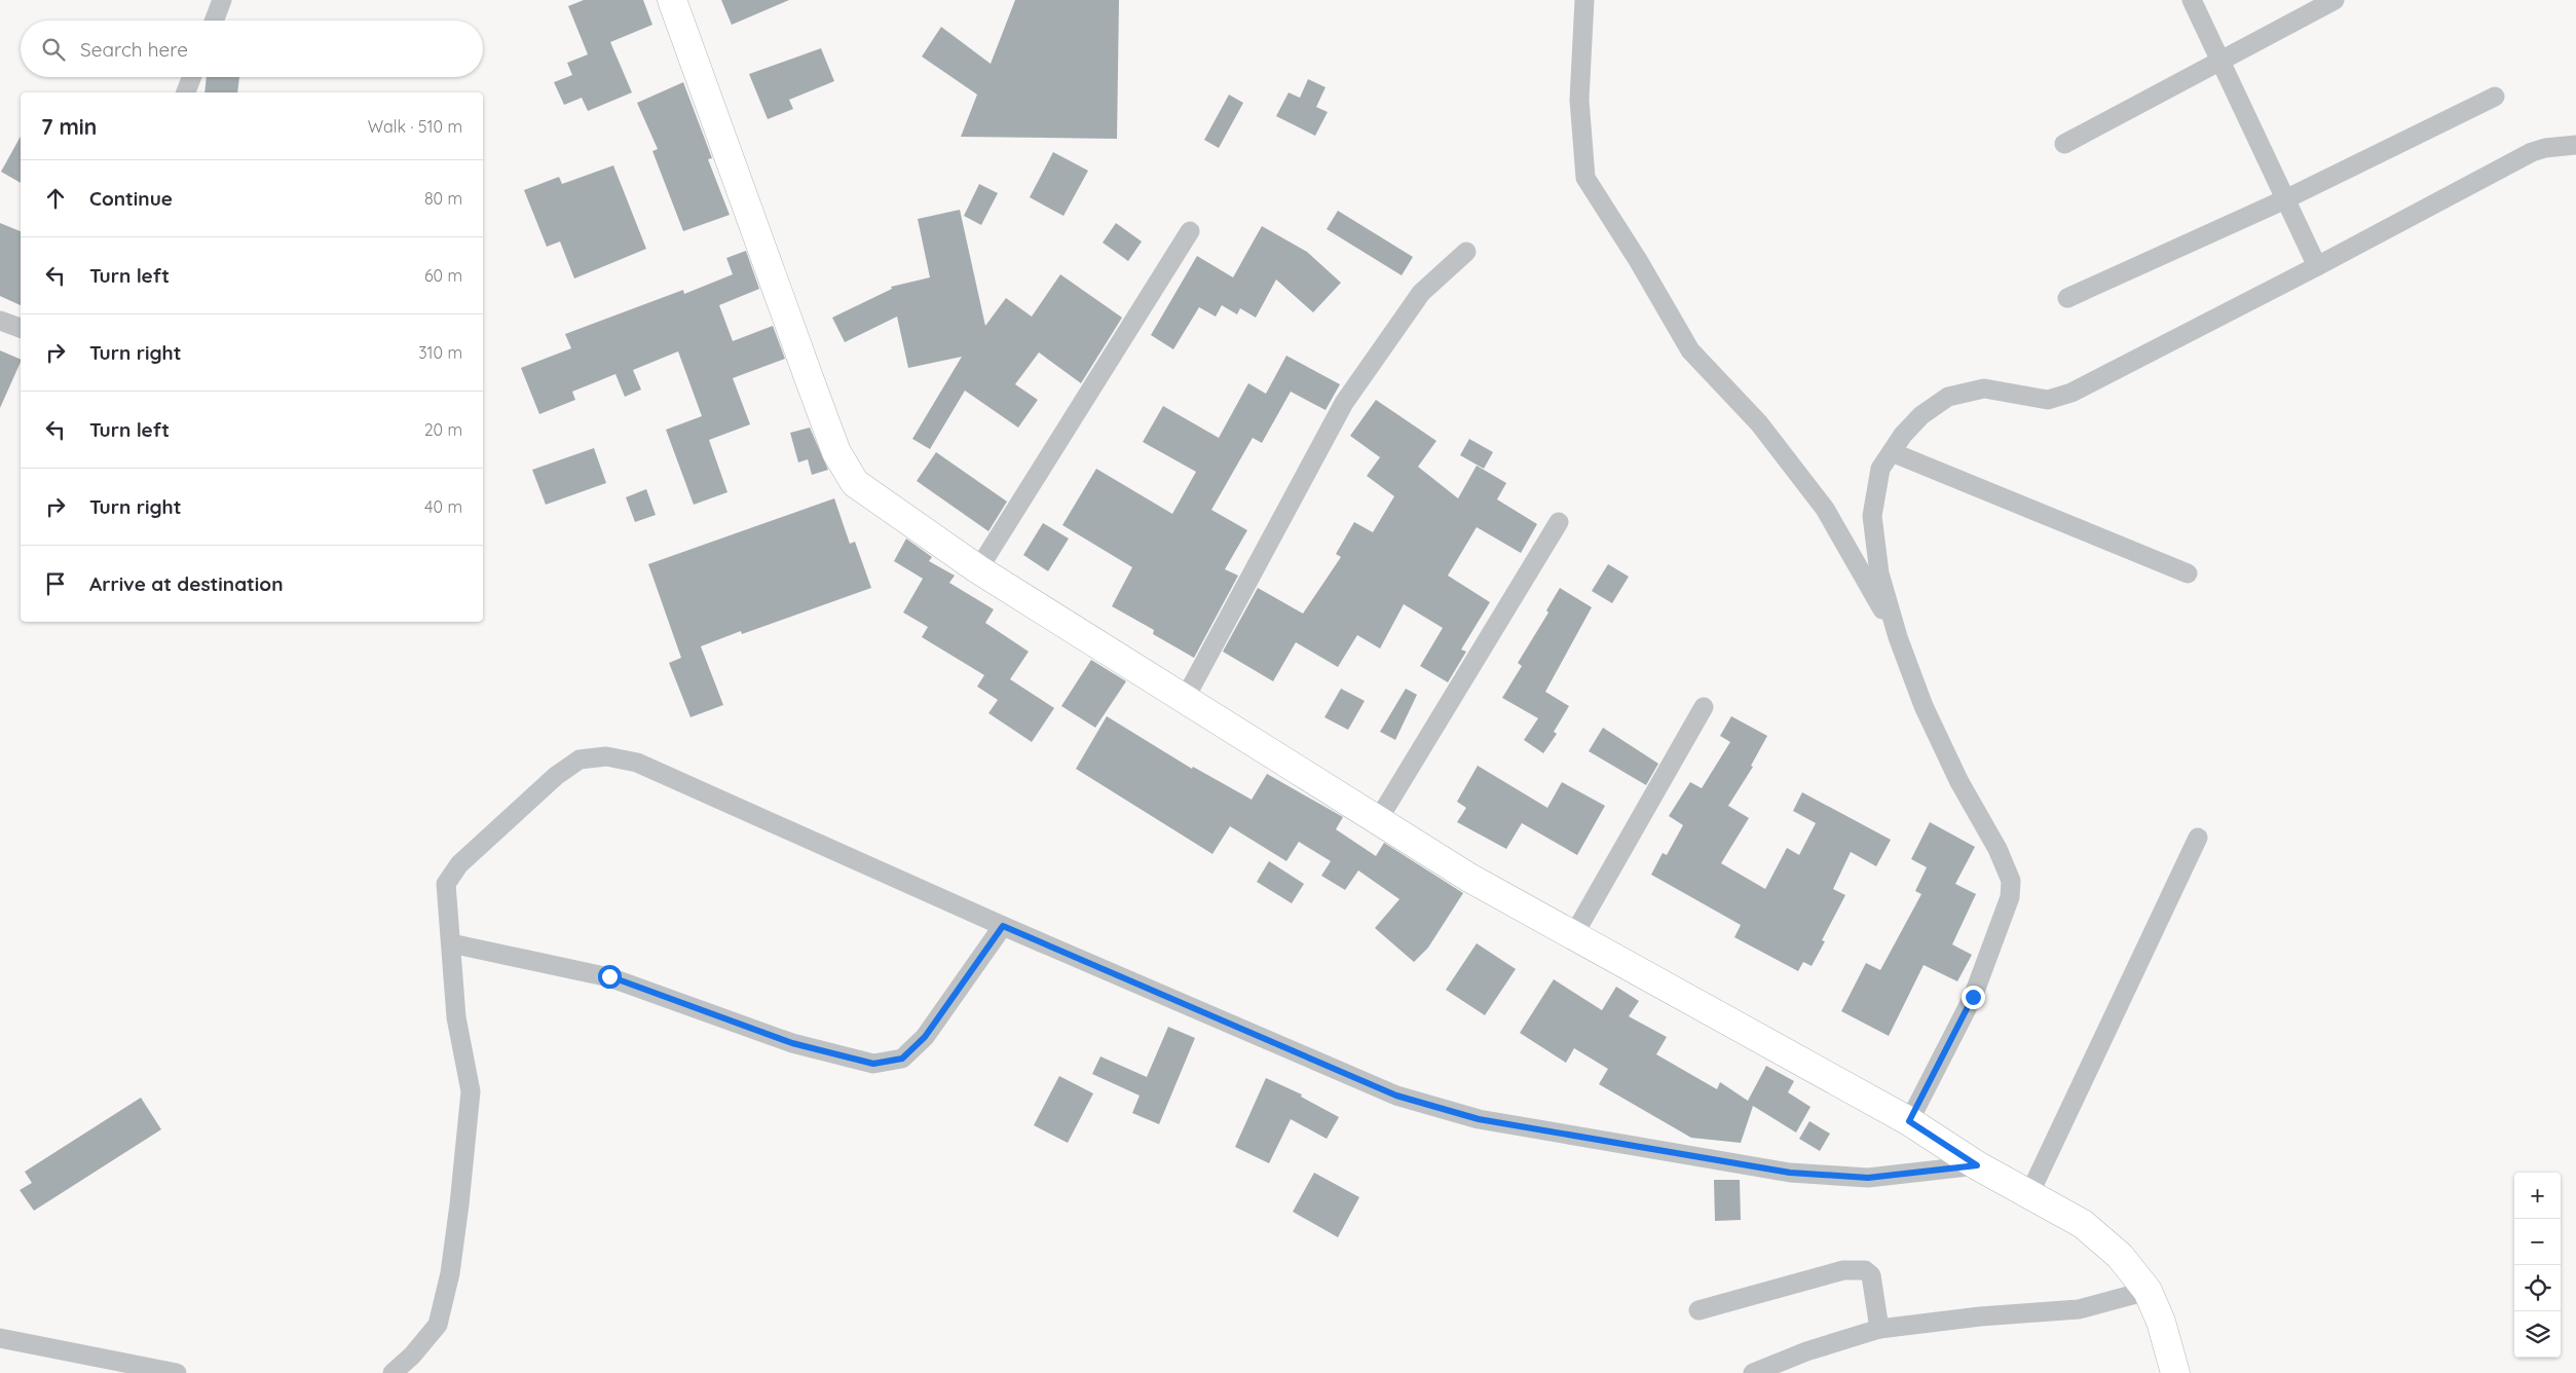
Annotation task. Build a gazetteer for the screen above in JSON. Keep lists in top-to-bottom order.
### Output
{
  "page": {
    "search": "Search here",
    "heading": ["7 min", "Walk · 510 m"],
    "list": [
      ["Continue", "80 m"],
      ["Turn left", "60 m"],
      ["Turn right", "310 m"],
      ["Turn left", "20 m"],
      ["Turn right", "40 m"],
      "Arrive at destination"
    ],
    "map_buttons": ["+", "−"]
  }
}
